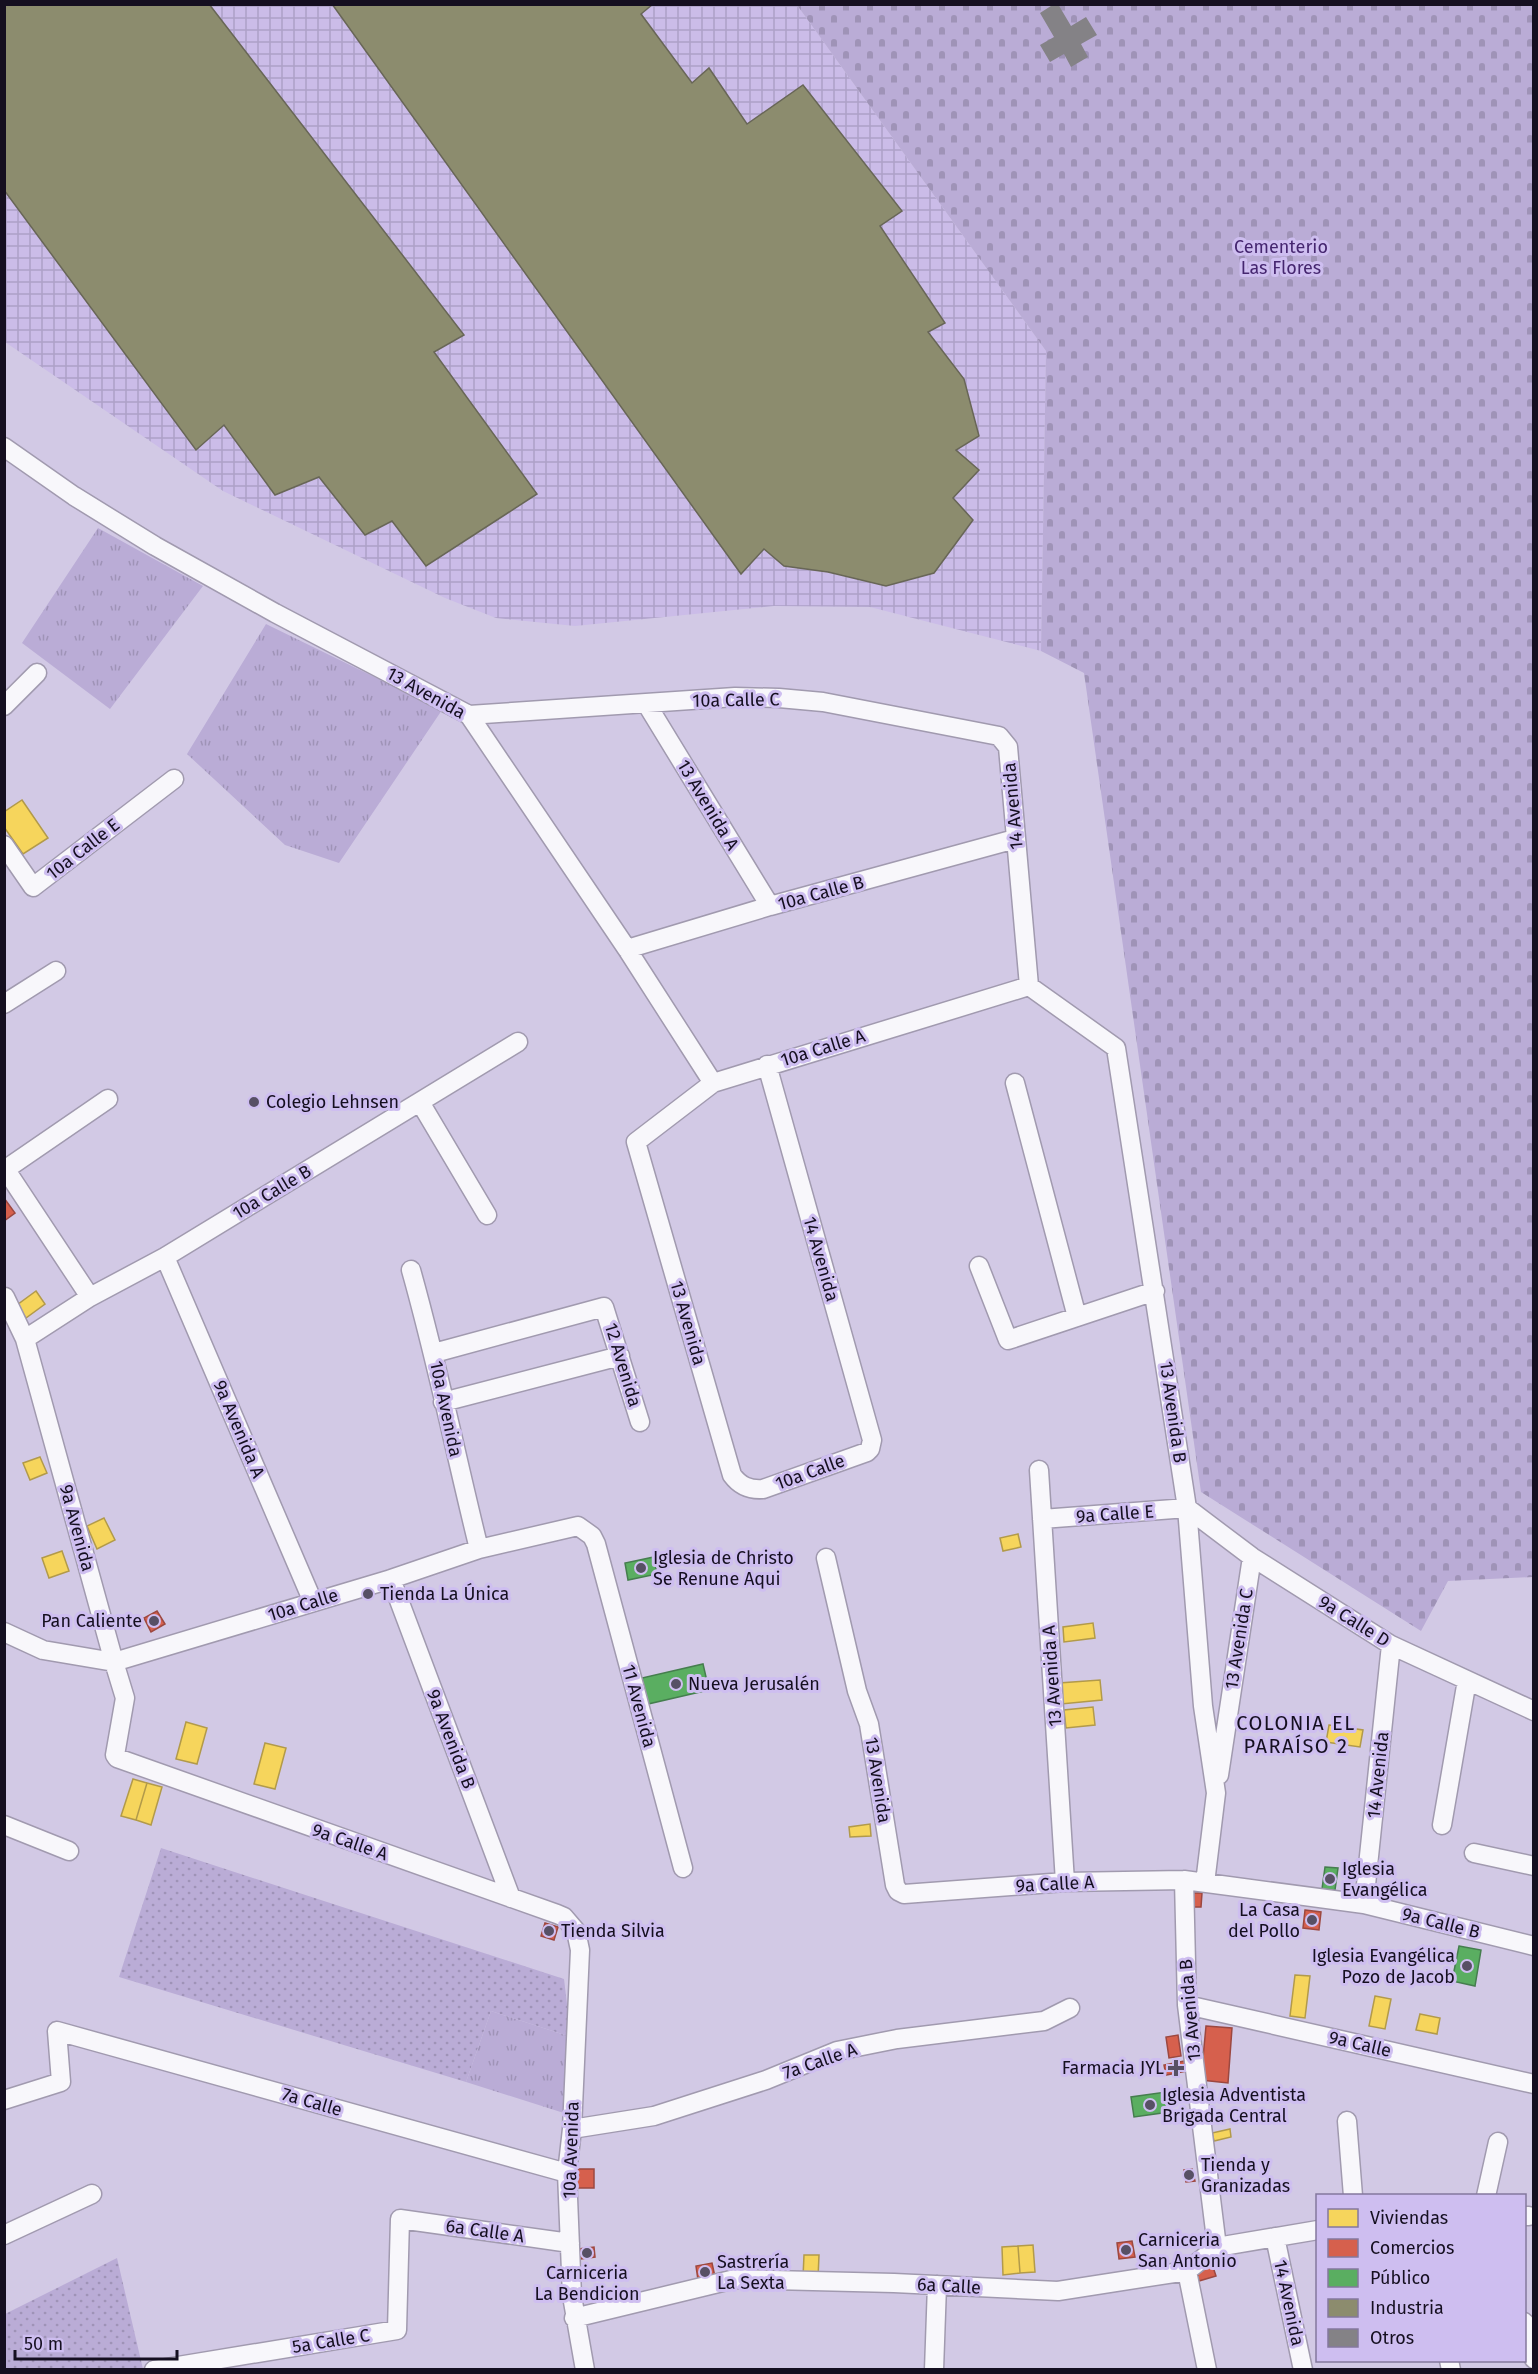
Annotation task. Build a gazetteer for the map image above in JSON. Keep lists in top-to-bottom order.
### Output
{
  "streets": {
    "street": [
      "13 Avenida",
      "10a Calle C",
      "13 Avenida A",
      "14 Avenida",
      "10a Calle E",
      "10a Calle B",
      "10a Calle A",
      "12 Avenida",
      "10a Avenida",
      "13 Avenida B",
      "9a Avenida A",
      "10a Calle",
      "9a Calle E",
      "9a Avenida",
      "9a Calle D",
      "13 Avenida C",
      "11 Avenida",
      "9a Avenida B",
      "9a Calle A",
      "9a Calle B",
      "9a Calle",
      "7a Calle A",
      "7a Calle",
      "6a Calle A",
      "6a Calle",
      "5a Calle C"
    ]
  },
  "crossings": [
    ["13 Avenida", "10a Calle C"],
    ["13 Avenida", "10a Calle B"],
    ["13 Avenida", "10a Calle A"],
    ["13 Avenida", "10a Calle"],
    ["13 Avenida", "9a Calle A"],
    ["10a Calle C", "13 Avenida A"],
    ["10a Calle C", "14 Avenida"],
    ["13 Avenida A", "10a Calle B"],
    ["13 Avenida A", "9a Calle E"],
    ["13 Avenida A", "9a Calle A"],
    ["14 Avenida", "10a Calle B"],
    ["14 Avenida", "10a Calle A"],
    ["14 Avenida", "13 Avenida B"],
    ["14 Avenida", "10a Calle"],
    ["14 Avenida", "9a Calle D"],
    ["14 Avenida", "9a Calle B"],
    ["14 Avenida", "6a Calle"],
    ["10a Calle B", "9a Avenida A"],
    ["10a Calle B", "9a Avenida"],
    ["10a Calle A", "13 Avenida B"],
    ["12 Avenida", "10a Avenida"],
    ["10a Avenida", "10a Calle"],
    ["10a Avenida", "9a Calle A"],
    ["10a Avenida", "7a Calle A"],
    ["10a Avenida", "7a Calle"],
    ["10a Avenida", "6a Calle A"],
    ["10a Avenida", "6a Calle"],
    ["13 Avenida B", "9a Calle E"],
    ["13 Avenida B", "9a Calle D"],
    ["13 Avenida B", "13 Avenida C"],
    ["13 Avenida B", "9a Calle A"],
    ["13 Avenida B", "9a Calle B"],
    ["13 Avenida B", "9a Calle"],
    ["13 Avenida B", "6a Calle"],
    ["9a Avenida A", "10a Calle"],
    ["10a Calle", "9a Avenida"],
    ["10a Calle", "11 Avenida"],
    ["10a Calle", "9a Avenida B"],
    ["9a Calle E", "9a Calle D"],
    ["9a Avenida", "9a Calle A"],
    ["9a Calle D", "13 Avenida C"],
    ["9a Avenida B", "9a Calle A"],
    ["9a Calle A", "9a Calle B"],
    ["6a Calle A", "5a Calle C"]
  ],
  "districts": ["COLONIA EL PARAÍSO 2"],
  "parks": ["Cementerio Las Flores"],
  "places": {
    "other": [
      "Colegio Lehnsen",
      "Iglesia de Christo Se Renune Aqui",
      "Tienda La Única",
      "Pan Caliente",
      "Nueva Jerusalén",
      "Iglesia Evangélica",
      "La Casa del Pollo",
      "Tienda Silvia",
      "Iglesia Evangélica Pozo de Jacob",
      "Iglesia Adventista Brigada Central",
      "Tienda y Granizadas",
      "Carniceria San Antonio",
      "Carniceria La Bendicion",
      "Sastrería La Sexta"
    ],
    "health": ["Farmacia JYL"]
  },
  "legend": [
    "Viviendas",
    "Comercios",
    "Público",
    "Industria",
    "Otros"
  ],
  "scale_bar": "50 m"
}
